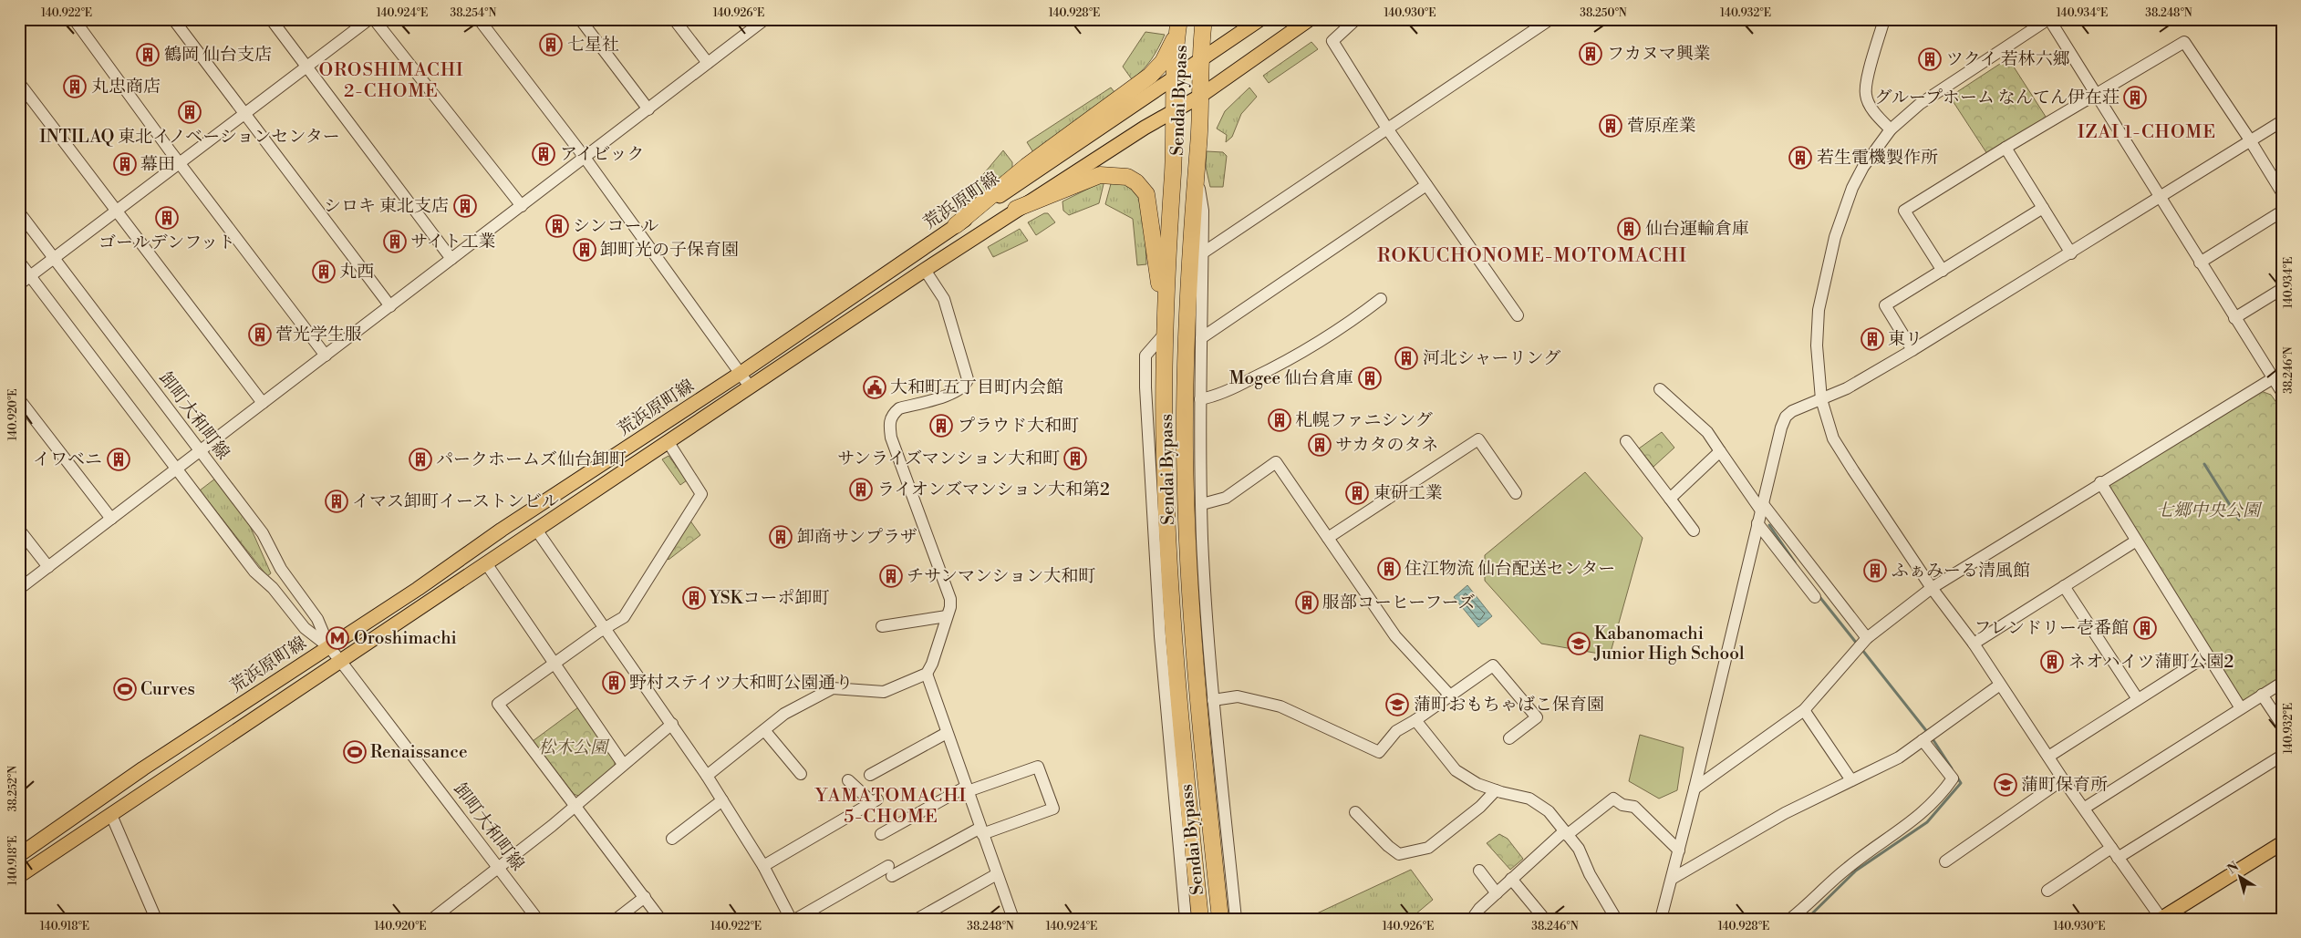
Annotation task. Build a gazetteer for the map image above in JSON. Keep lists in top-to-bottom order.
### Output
{
  "streets": {
    "highway": ["Sendai Bypass"],
    "main road": ["荒浜原町線"],
    "street": ["卸町大和町線"]
  },
  "crossings": [
    ["Sendai Bypass", "荒浜原町線"],
    ["荒浜原町線", "卸町大和町線"]
  ],
  "districts": [
    "OROSHIMACHI 2-CHOME",
    "IZAI 1-CHOME",
    "ROKUCHONOME-MOTOMACHI",
    "YAMATOMACHI 5-CHOME"
  ],
  "parks": ["七郷中央公園", "松木公園"],
  "places": {
    "building": [
      "七星社",
      "フカヌマ興業",
      "鶴岡 仙台支店",
      "ツクイ 若林六郷",
      "丸忠商店",
      "グループホーム なんてん伊在荘",
      "INTILAQ 東北イノベーションセンター",
      "菅原産業",
      "アイビック",
      "若生電機製作所",
      "幕田",
      "シロキ 東北支店",
      "ゴールデンフット",
      "シンコール",
      "仙台運輸倉庫",
      "サイト工業",
      "卸町光の子保育園",
      "丸西",
      "菅光学生服",
      "東リ",
      "河北シャーリング",
      "Mogee 仙台倉庫",
      "札幌ファニシング",
      "プラウド大和町",
      "サカタのタネ",
      "サンライズマンション大和町",
      "イワベニ",
      "パークホームズ仙台卸町",
      "ライオンズマンション大和第2",
      "東研工業",
      "イマス卸町イーストンビル",
      "卸商サンプラザ",
      "住江物流 仙台配送センター",
      "ふぁみーる清風館",
      "チサンマンション大和町",
      "YSKコーポ卸町",
      "服部コーヒーフーズ",
      "フレンドリー壱番館",
      "ネオハイツ蒲町公園2",
      "野村ステイツ大和町公園通り"
    ],
    "public building": ["大和町五丁目町内会館"],
    "metro station": ["Oroshimachi"],
    "school or university": ["Kabanomachi Junior High School", "蒲町おもちゃばこ保育園", "蒲町保育所"],
    "sports": ["Curves", "Renaissance"]
  },
  "north": "top left",
  "coordinates": [
    "140.922°E",
    "140.924°E",
    "38.254°N",
    "140.926°E",
    "140.928°E",
    "140.930°E",
    "38.250°N",
    "140.932°E",
    "140.934°E",
    "38.248°N",
    "38.246°N",
    "140.920°E",
    "38.252°N",
    "140.918°E"
  ]
}
